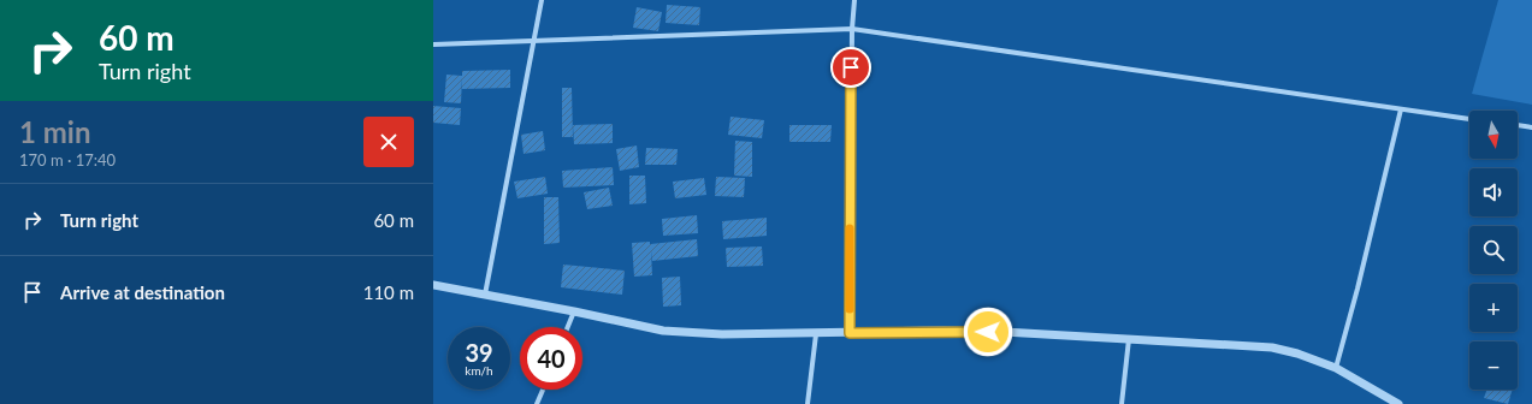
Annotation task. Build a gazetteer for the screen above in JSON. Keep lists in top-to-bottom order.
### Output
{
  "north": "bottom",
  "page": {
    "turn": ["60 m", "Turn right"],
    "heading": ["1 min", "170 m · 17:40"],
    "map_buttons": ["+", "−"],
    "list": [
      {
        "name": "Turn right",
        "value": "60 m"
      },
      {
        "name": "Arrive at destination",
        "value": "110 m"
      }
    ],
    "speed": "39 km/h",
    "limit": "40"
  }
}
